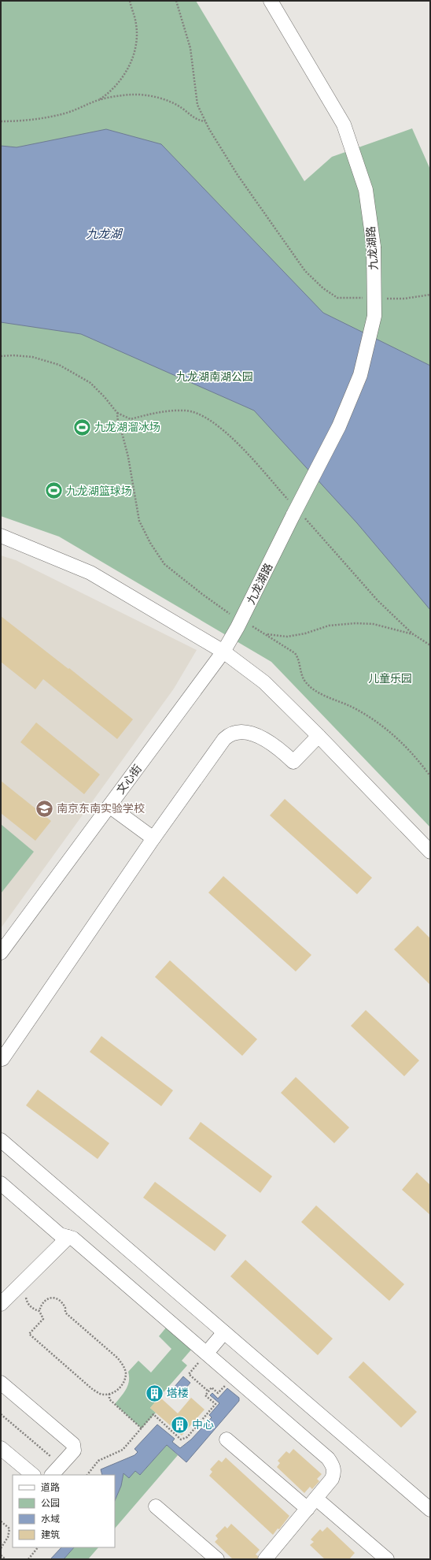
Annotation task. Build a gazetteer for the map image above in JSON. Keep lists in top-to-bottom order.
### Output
{
  "streets": {
    "street": ["九龙湖路", "文心街"]
  },
  "crossings": [
    ["九龙湖路", "文心街"]
  ],
  "water": ["九龙湖"],
  "parks": ["九龙湖南湖公园", "儿童乐园"],
  "places": {
    "sports": ["九龙湖溜冰场", "九龙湖篮球场"],
    "school or university": ["南京东南实验学校"],
    "building": ["塔楼", "中心"]
  },
  "legend": [
    "道路",
    "公园",
    "水域",
    "建筑"
  ]
}
